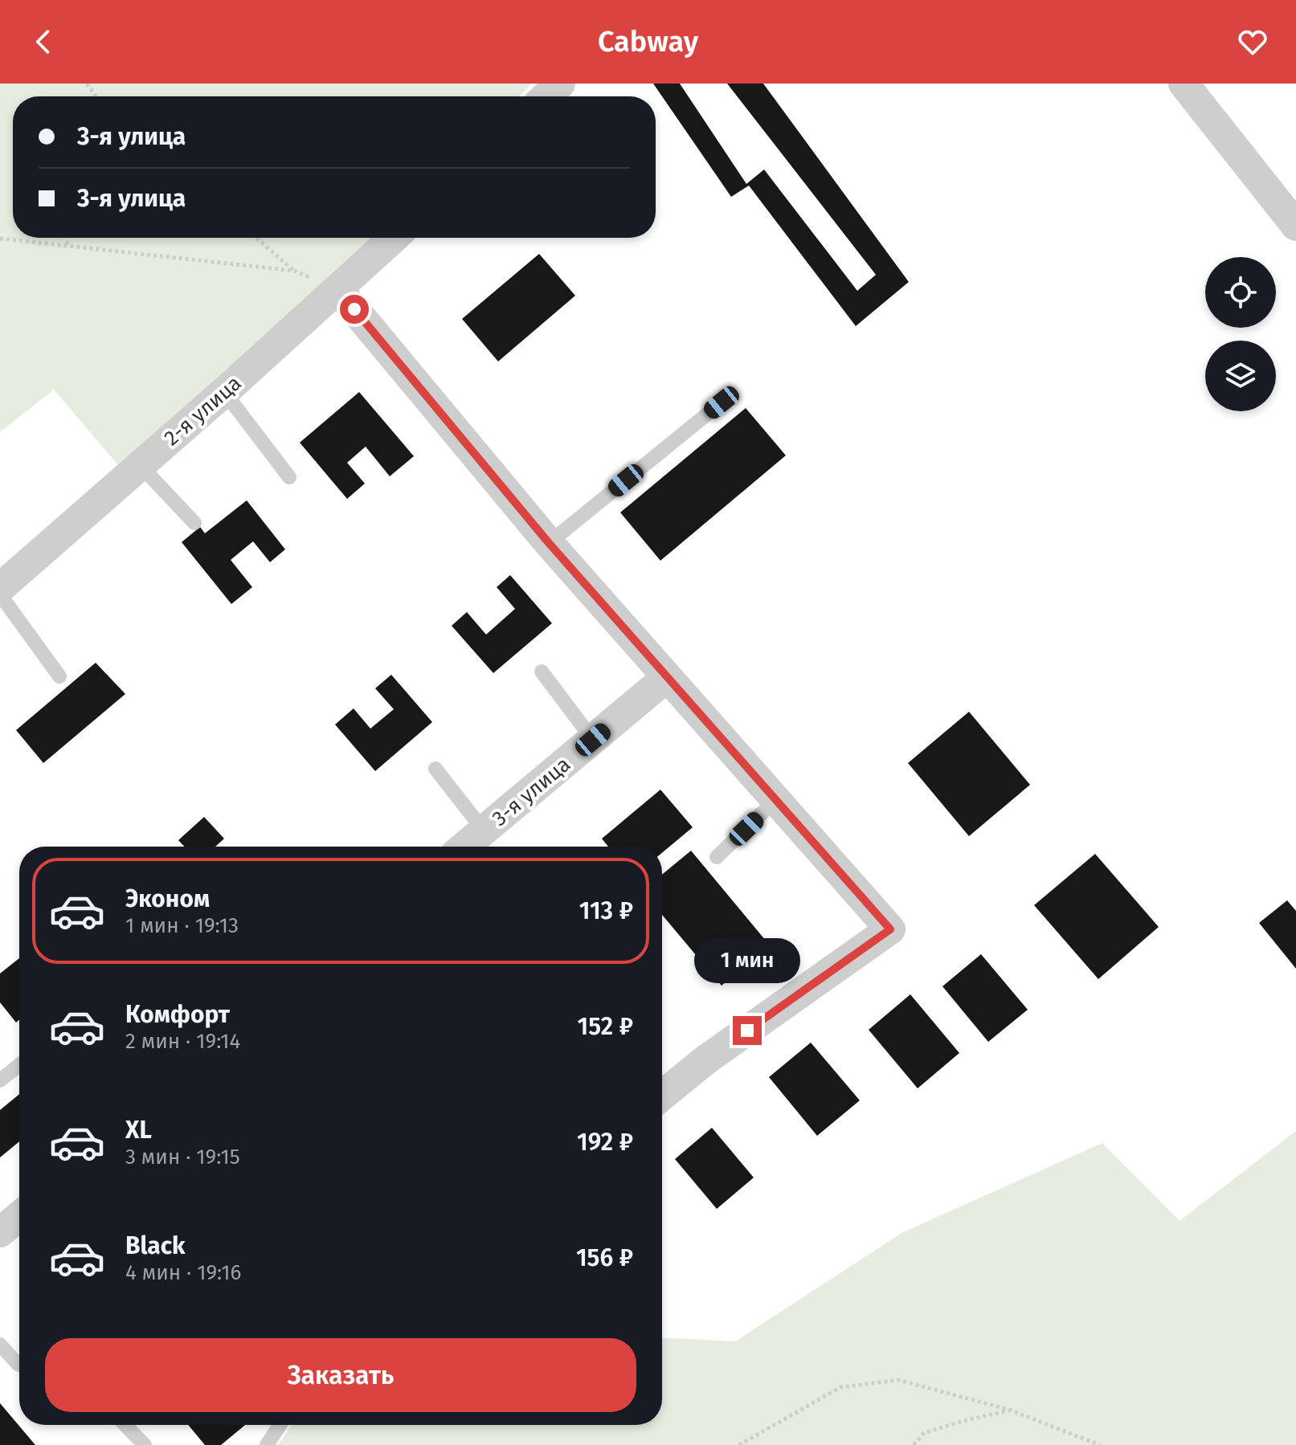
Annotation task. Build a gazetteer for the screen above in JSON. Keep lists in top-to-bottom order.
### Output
{
  "streets": {
    "street": ["2-я улица", "3-я улица"]
  },
  "page": {
    "header": "Cabway",
    "banner": ["3-я улица", "3-я улица"],
    "list": [
      {
        "name": "Эконом",
        "note": "1 мин · 19:13",
        "value": "113 ₽"
      },
      {
        "name": "Комфорт",
        "note": "2 мин · 19:14",
        "value": "152 ₽"
      },
      {
        "name": "XL",
        "note": "3 мин · 19:15",
        "value": "192 ₽"
      },
      {
        "name": "Black",
        "note": "4 мин · 19:16",
        "value": "156 ₽"
      }
    ],
    "bubble": "1 мин",
    "buttons": "Заказать"
  }
}
